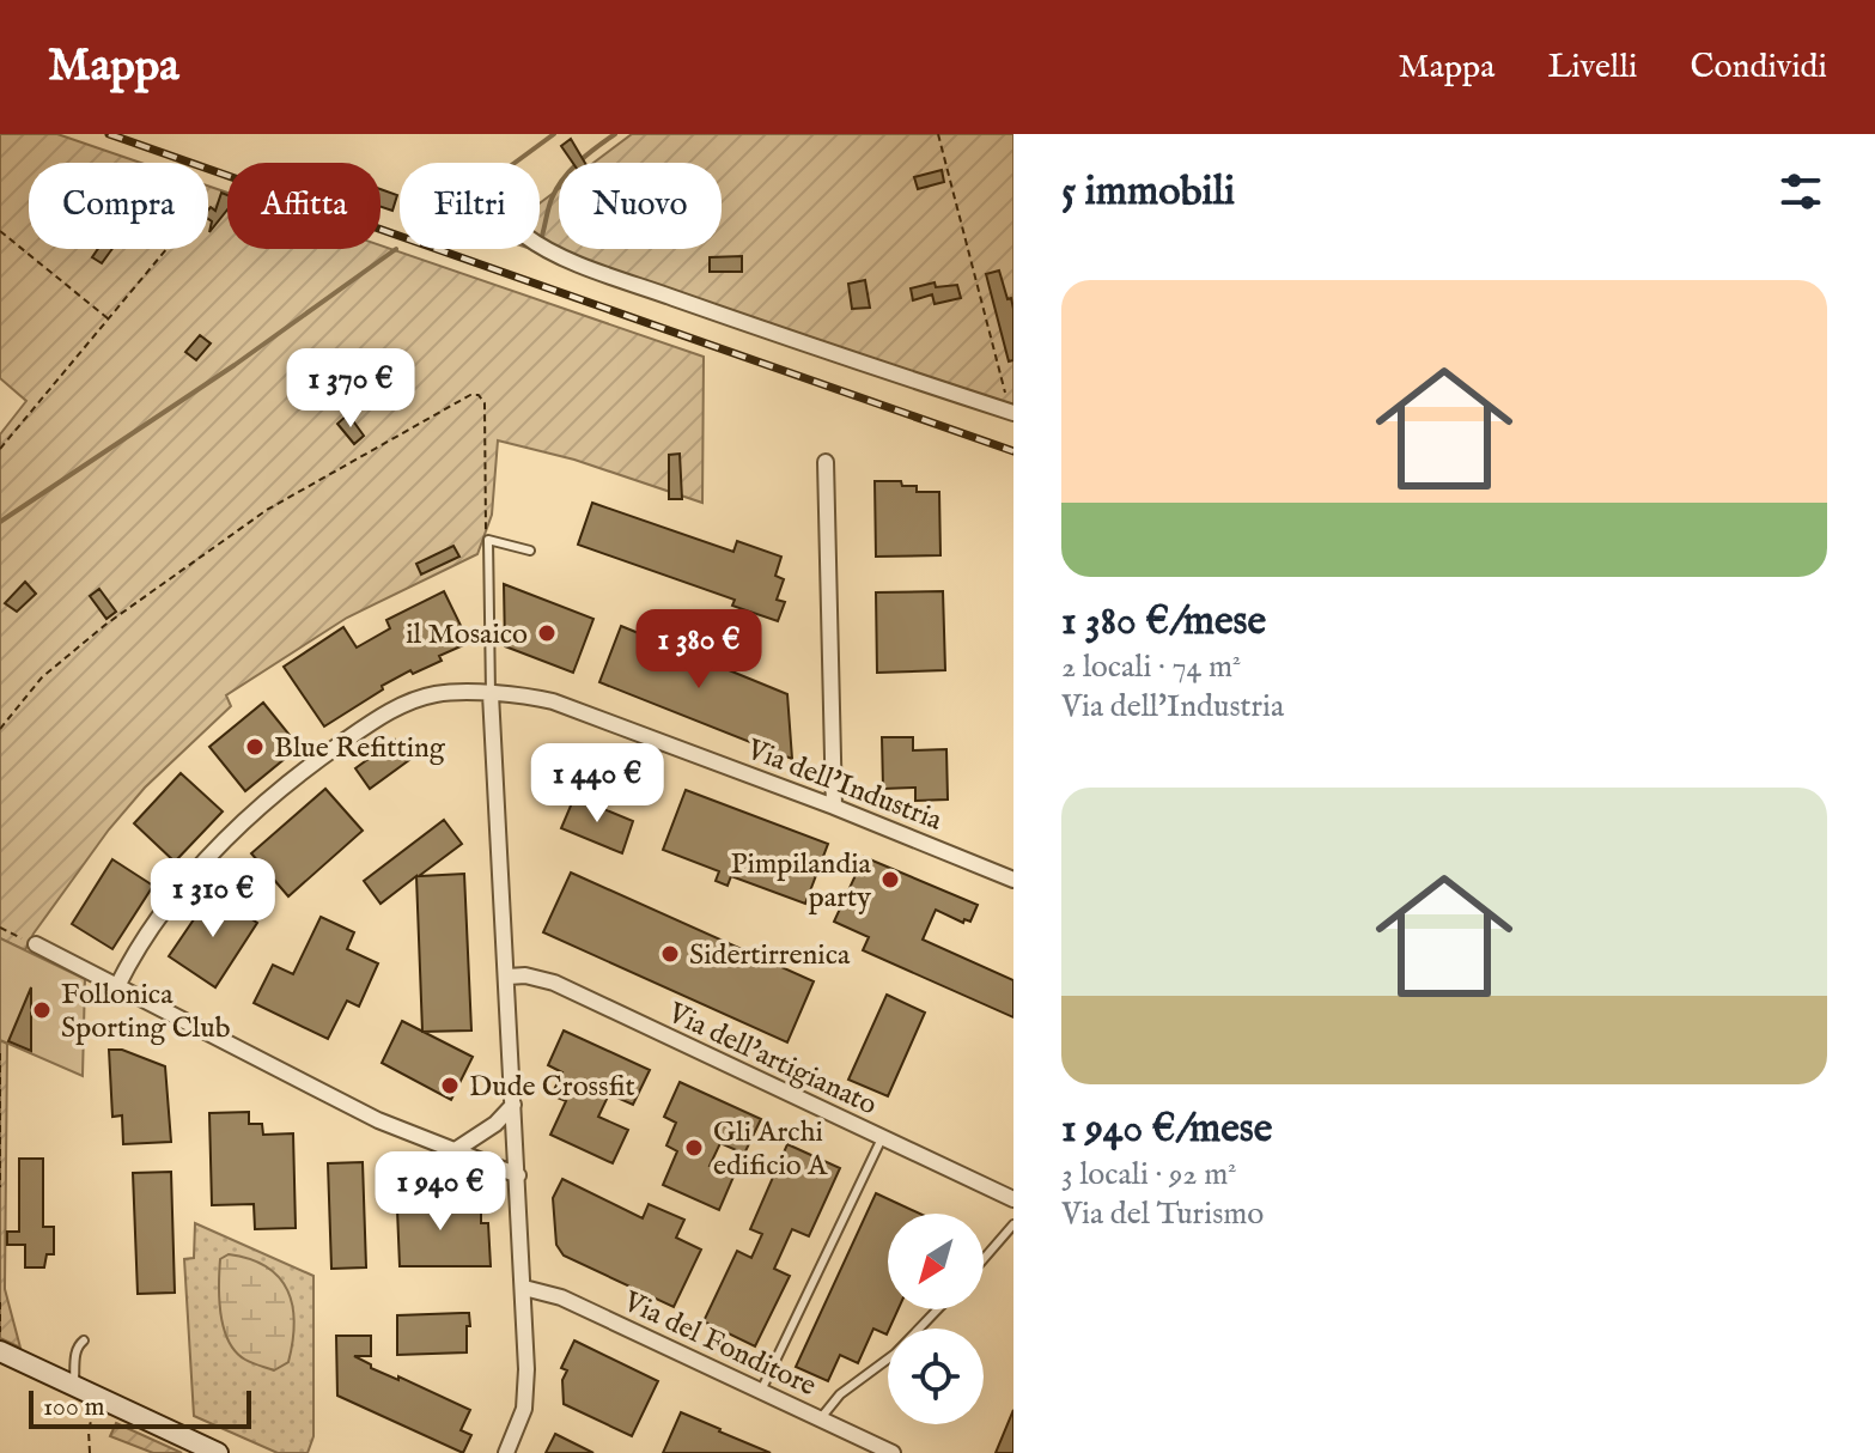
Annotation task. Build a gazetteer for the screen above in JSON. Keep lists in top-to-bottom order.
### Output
{
  "streets": {
    "street": ["Via dell'Industria", "Via dell'artigianato", "Via del Fonditore"]
  },
  "places": [
    "il Mosaico",
    "Blue Refitting",
    "Pimpilandia party",
    "Sidertirrenica",
    "Follonica Sporting Club",
    "Dude Crossfit",
    "Gli Archi edificio A"
  ],
  "scale_bar": "100 m",
  "north": "bottom left",
  "page": {
    "header": "Mappa",
    "nav": ["Mappa", "Livelli", "Condividi"],
    "heading": "5 immobili",
    "chip": [
      "Compra",
      "Affitta",
      "Filtri",
      "Nuovo"
    ],
    "list": [
      {
        "name": "1 380 €/mese",
        "note": "2 locali · 74 m² · Via dell'Industria"
      },
      {
        "name": "1 940 €/mese",
        "note": "3 locali · 92 m² · Via del Turismo"
      }
    ],
    "price": [
      "1 370 €",
      "1 380 €",
      "1 440 €",
      "1 310 €",
      "1 940 €"
    ],
    "scale": "100 m"
  }
}
